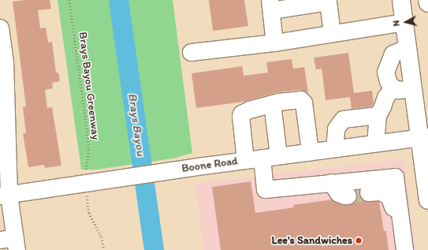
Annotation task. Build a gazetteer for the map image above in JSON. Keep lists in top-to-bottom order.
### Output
{
  "streets": {
    "street": ["Boone Road"],
    "path": ["Brays Bayou Greenway"]
  },
  "crossings": [
    ["Brays Bayou Greenway", "Boone Road"]
  ],
  "water": ["Brays Bayou"],
  "places": ["Lee's Sandwiches"],
  "north": "left"
}
